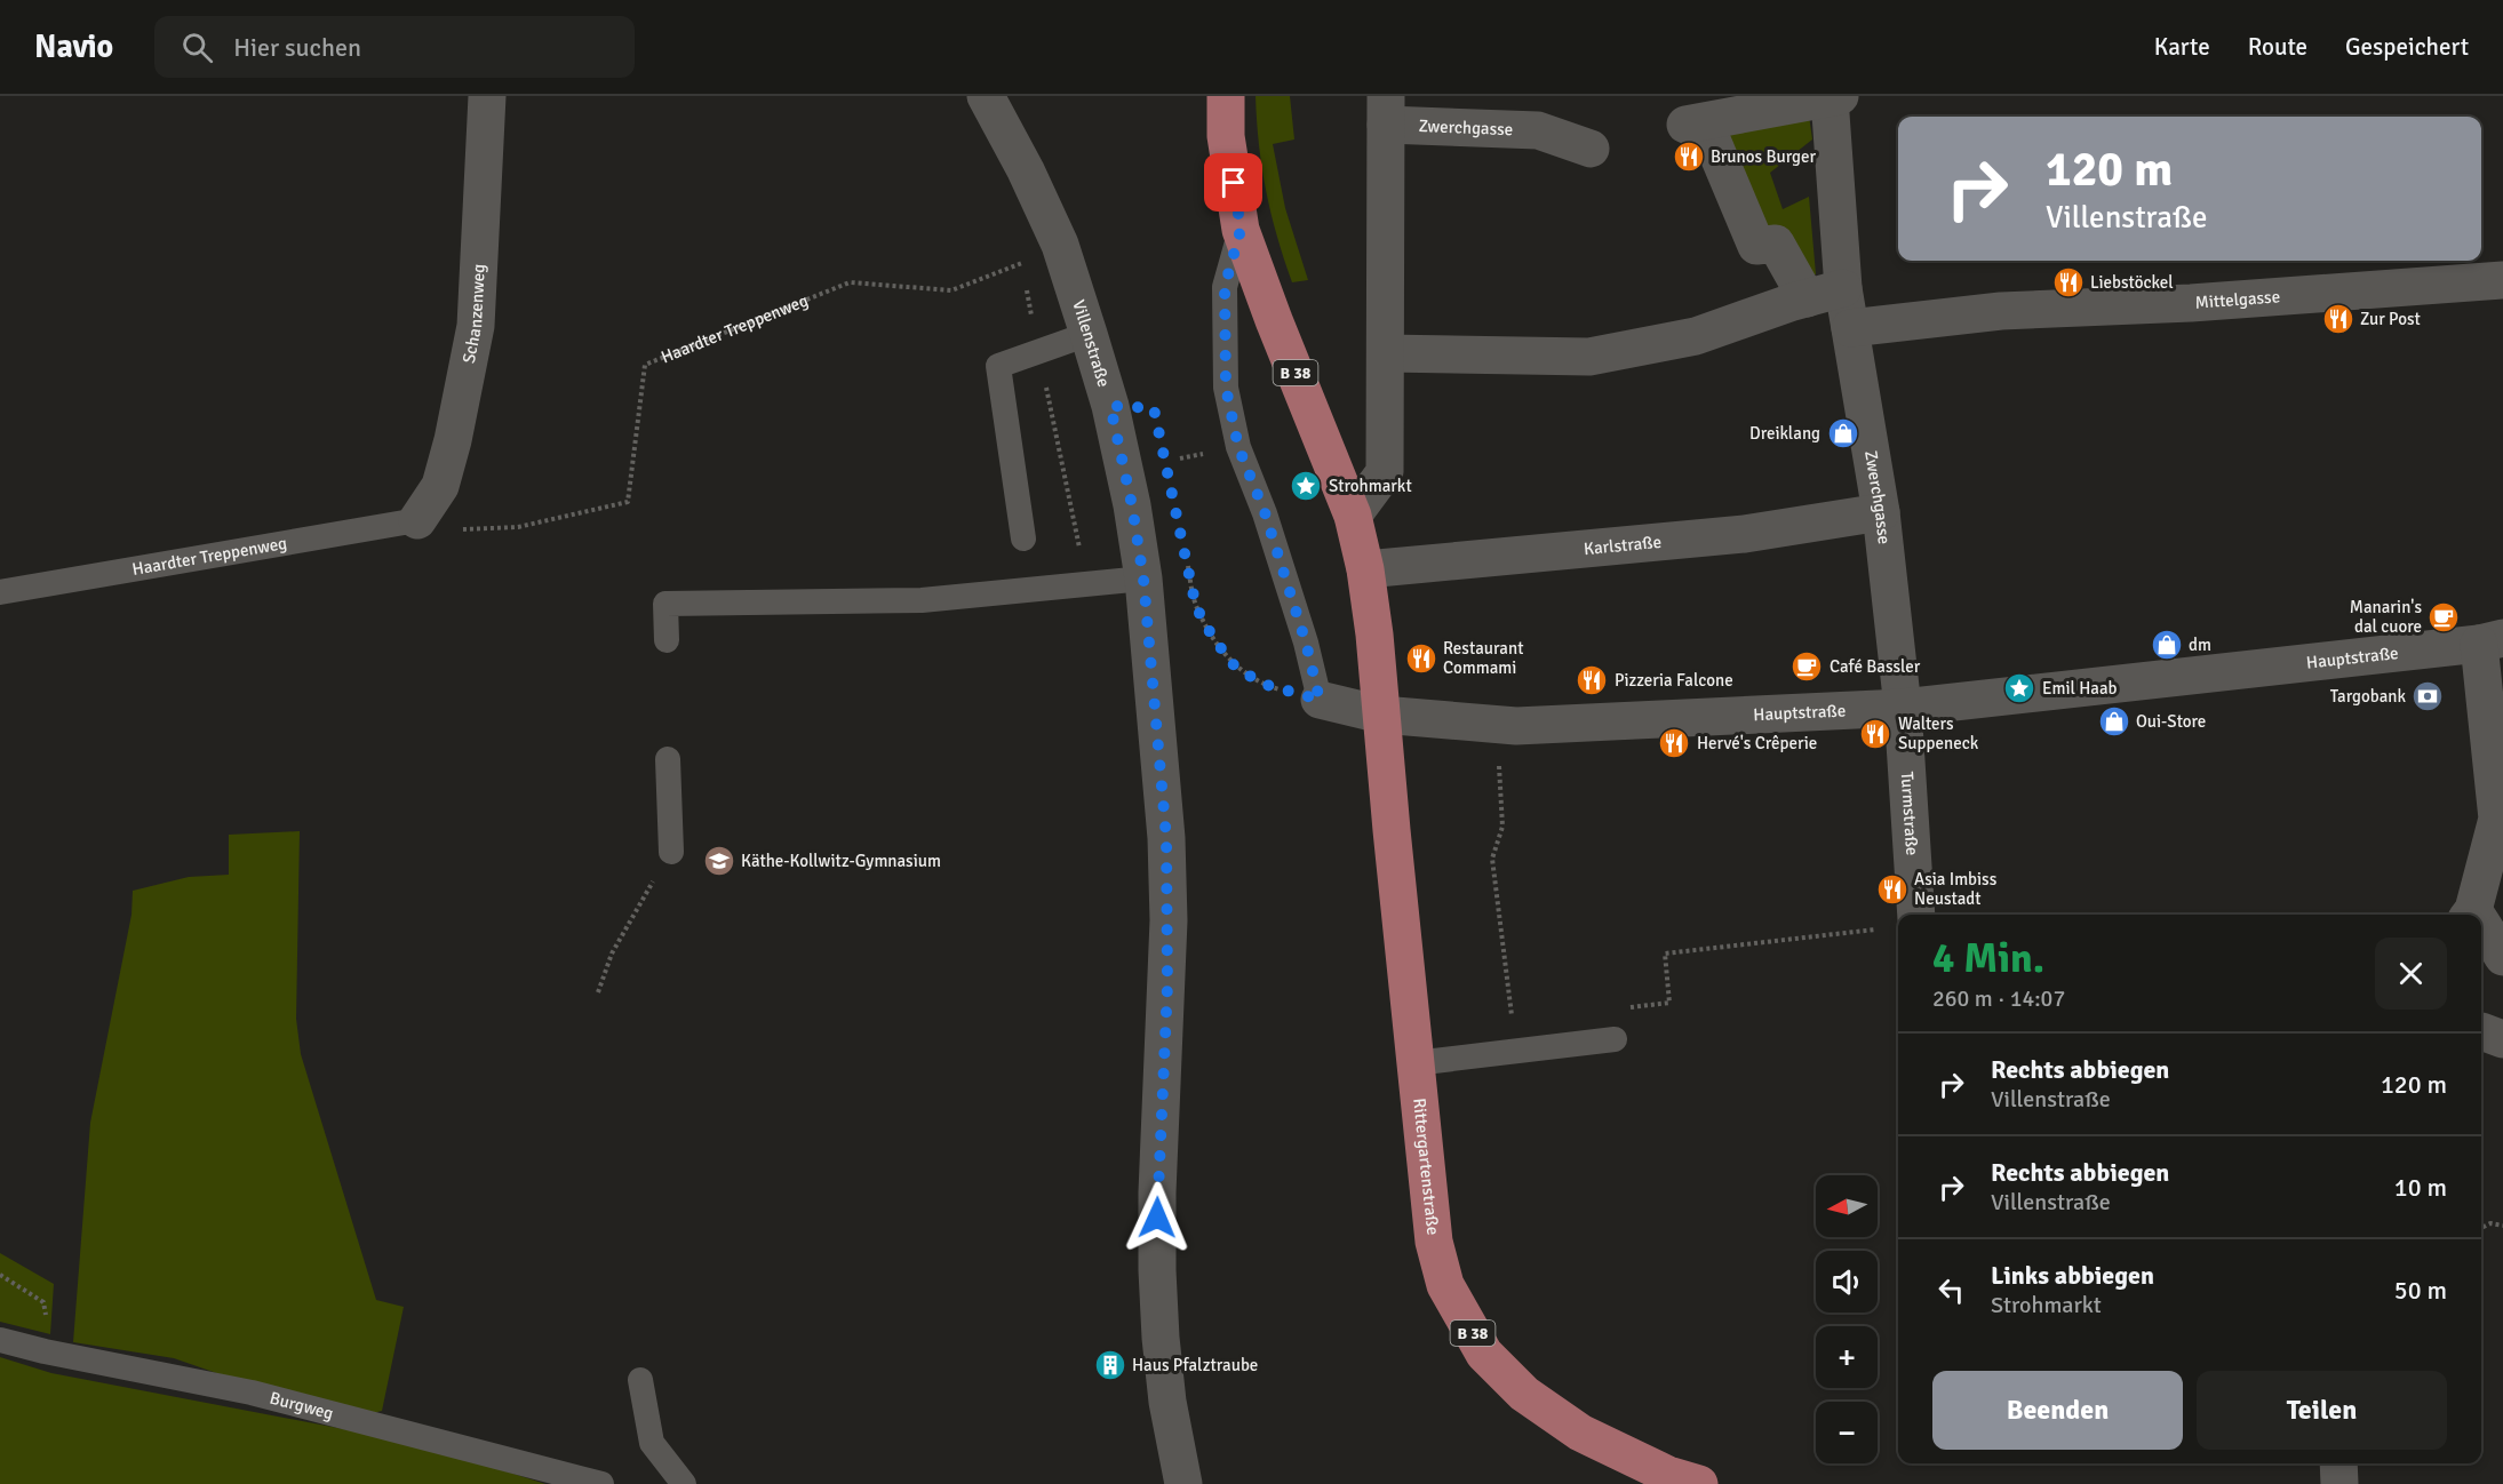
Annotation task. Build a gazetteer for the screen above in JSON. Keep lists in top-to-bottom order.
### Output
{
  "streets": {
    "main road": ["B 38", "Rittergartenstraße"],
    "street": [
      "Zwerchgasse",
      "Mittelgasse",
      "Schanzenweg",
      "Villenstraße",
      "Karlstraße",
      "Hauptstraße",
      "Turmstraße"
    ],
    "lane": ["Haardter Treppenweg", "Burgweg"]
  },
  "crossings": [
    ["Zwerchgasse", "Mittelgasse"],
    ["Zwerchgasse", "Karlstraße"],
    ["Zwerchgasse", "Hauptstraße"],
    ["Zwerchgasse", "Turmstraße"],
    ["Schanzenweg", "Haardter Treppenweg"],
    ["B 38", "Karlstraße"],
    ["B 38", "Hauptstraße"],
    ["B 38", "Rittergartenstraße"],
    ["Hauptstraße", "Turmstraße"],
    ["Hauptstraße", "Rittergartenstraße"]
  ],
  "places": {
    "restaurant": [
      "Brunos Burger",
      "Liebstöckel",
      "Zur Post",
      "Restaurant Commami",
      "Pizzeria Falcone",
      "Walters Suppeneck",
      "Hervé's Crêperie",
      "Asia Imbiss Neustadt"
    ],
    "shop": ["Dreiklang", "dm", "Oui-Store"],
    "place": ["Strohmarkt", "Emil Haab"],
    "cafe": ["Manarin's dal cuore", "Café Bassler"],
    "bank": ["Targobank"],
    "school or university": ["Käthe-Kollwitz-Gymnasium"],
    "building": ["Haus Pfalztraube"]
  },
  "north": "left",
  "page": {
    "header": "Navio",
    "search": "Hier suchen",
    "nav": ["Karte", "Route", "Gespeichert"],
    "turn": ["120 m", "Villenstraße"],
    "heading": ["4 Min.", "260 m · 14:07"],
    "list": [
      {
        "name": "Rechts abbiegen",
        "note": "Villenstraße",
        "value": "120 m"
      },
      {
        "name": "Rechts abbiegen",
        "note": "Villenstraße",
        "value": "10 m"
      },
      {
        "name": "Links abbiegen",
        "note": "Strohmarkt",
        "value": "50 m"
      }
    ],
    "map_buttons": ["+", "−"],
    "buttons": ["Beenden", "Teilen"]
  }
}
